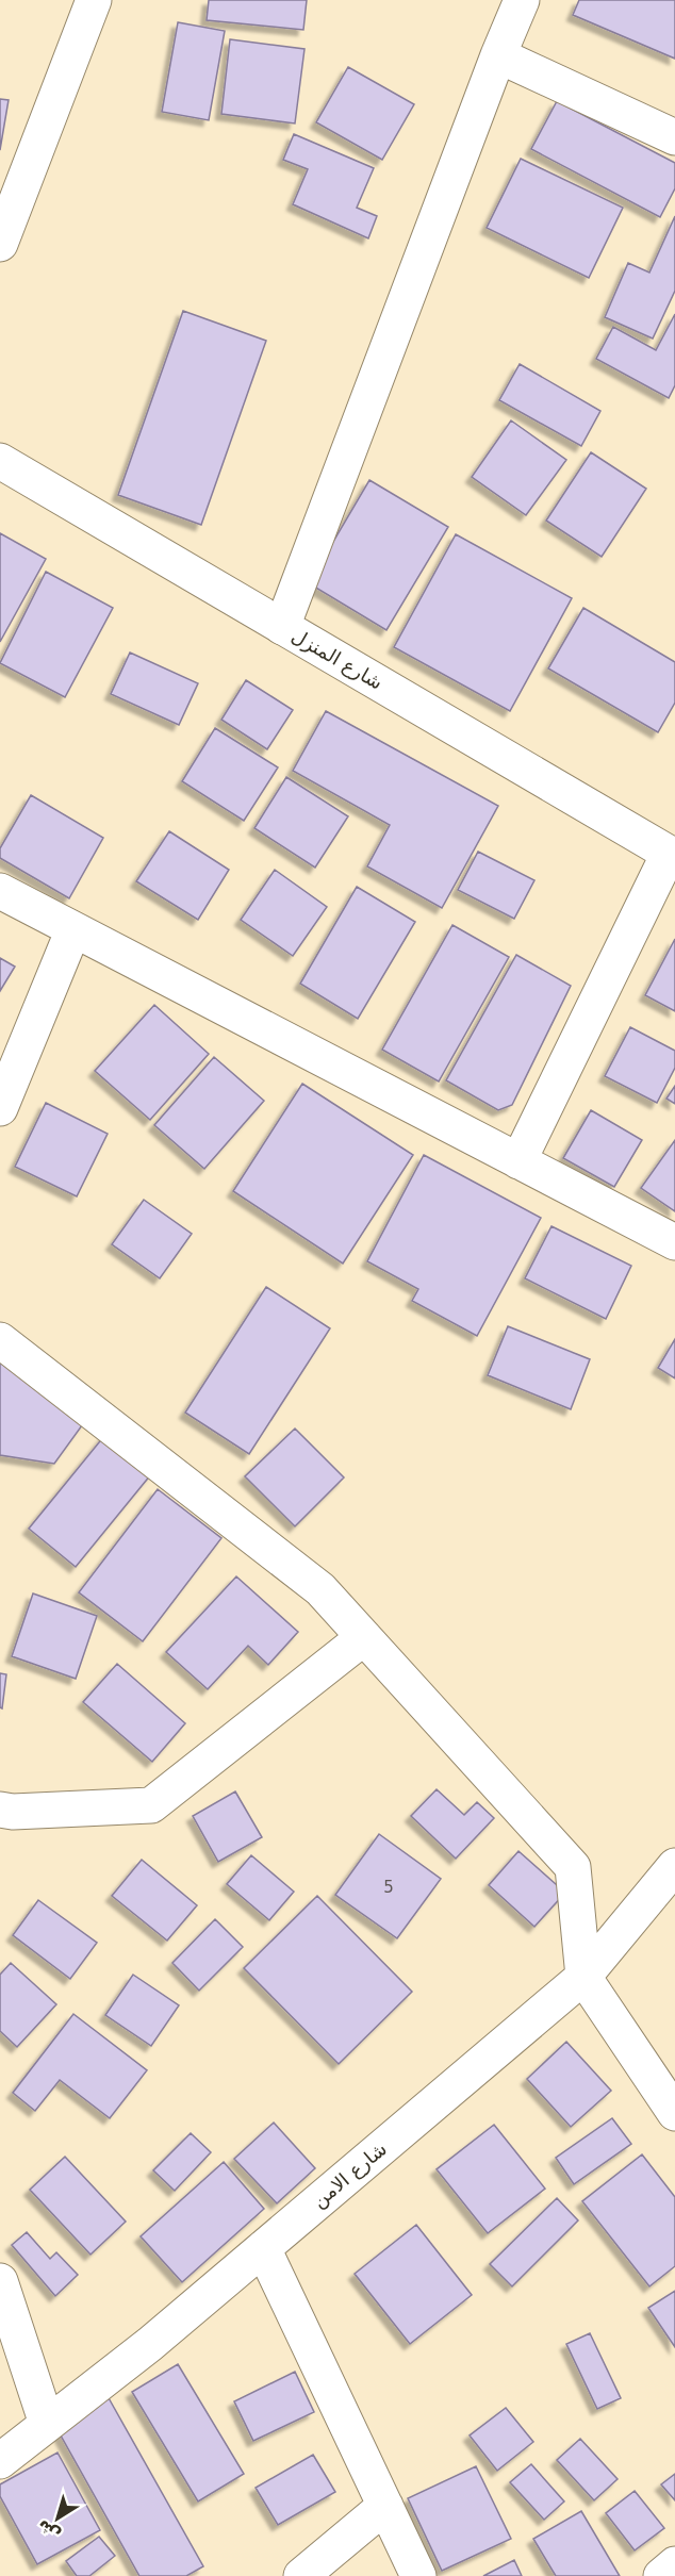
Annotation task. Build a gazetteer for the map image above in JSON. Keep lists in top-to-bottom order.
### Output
{
  "streets": {
    "street": ["شارع المنزل", "شارع الامن"]
  },
  "house_numbers": ["5"],
  "north": "bottom left"
}
